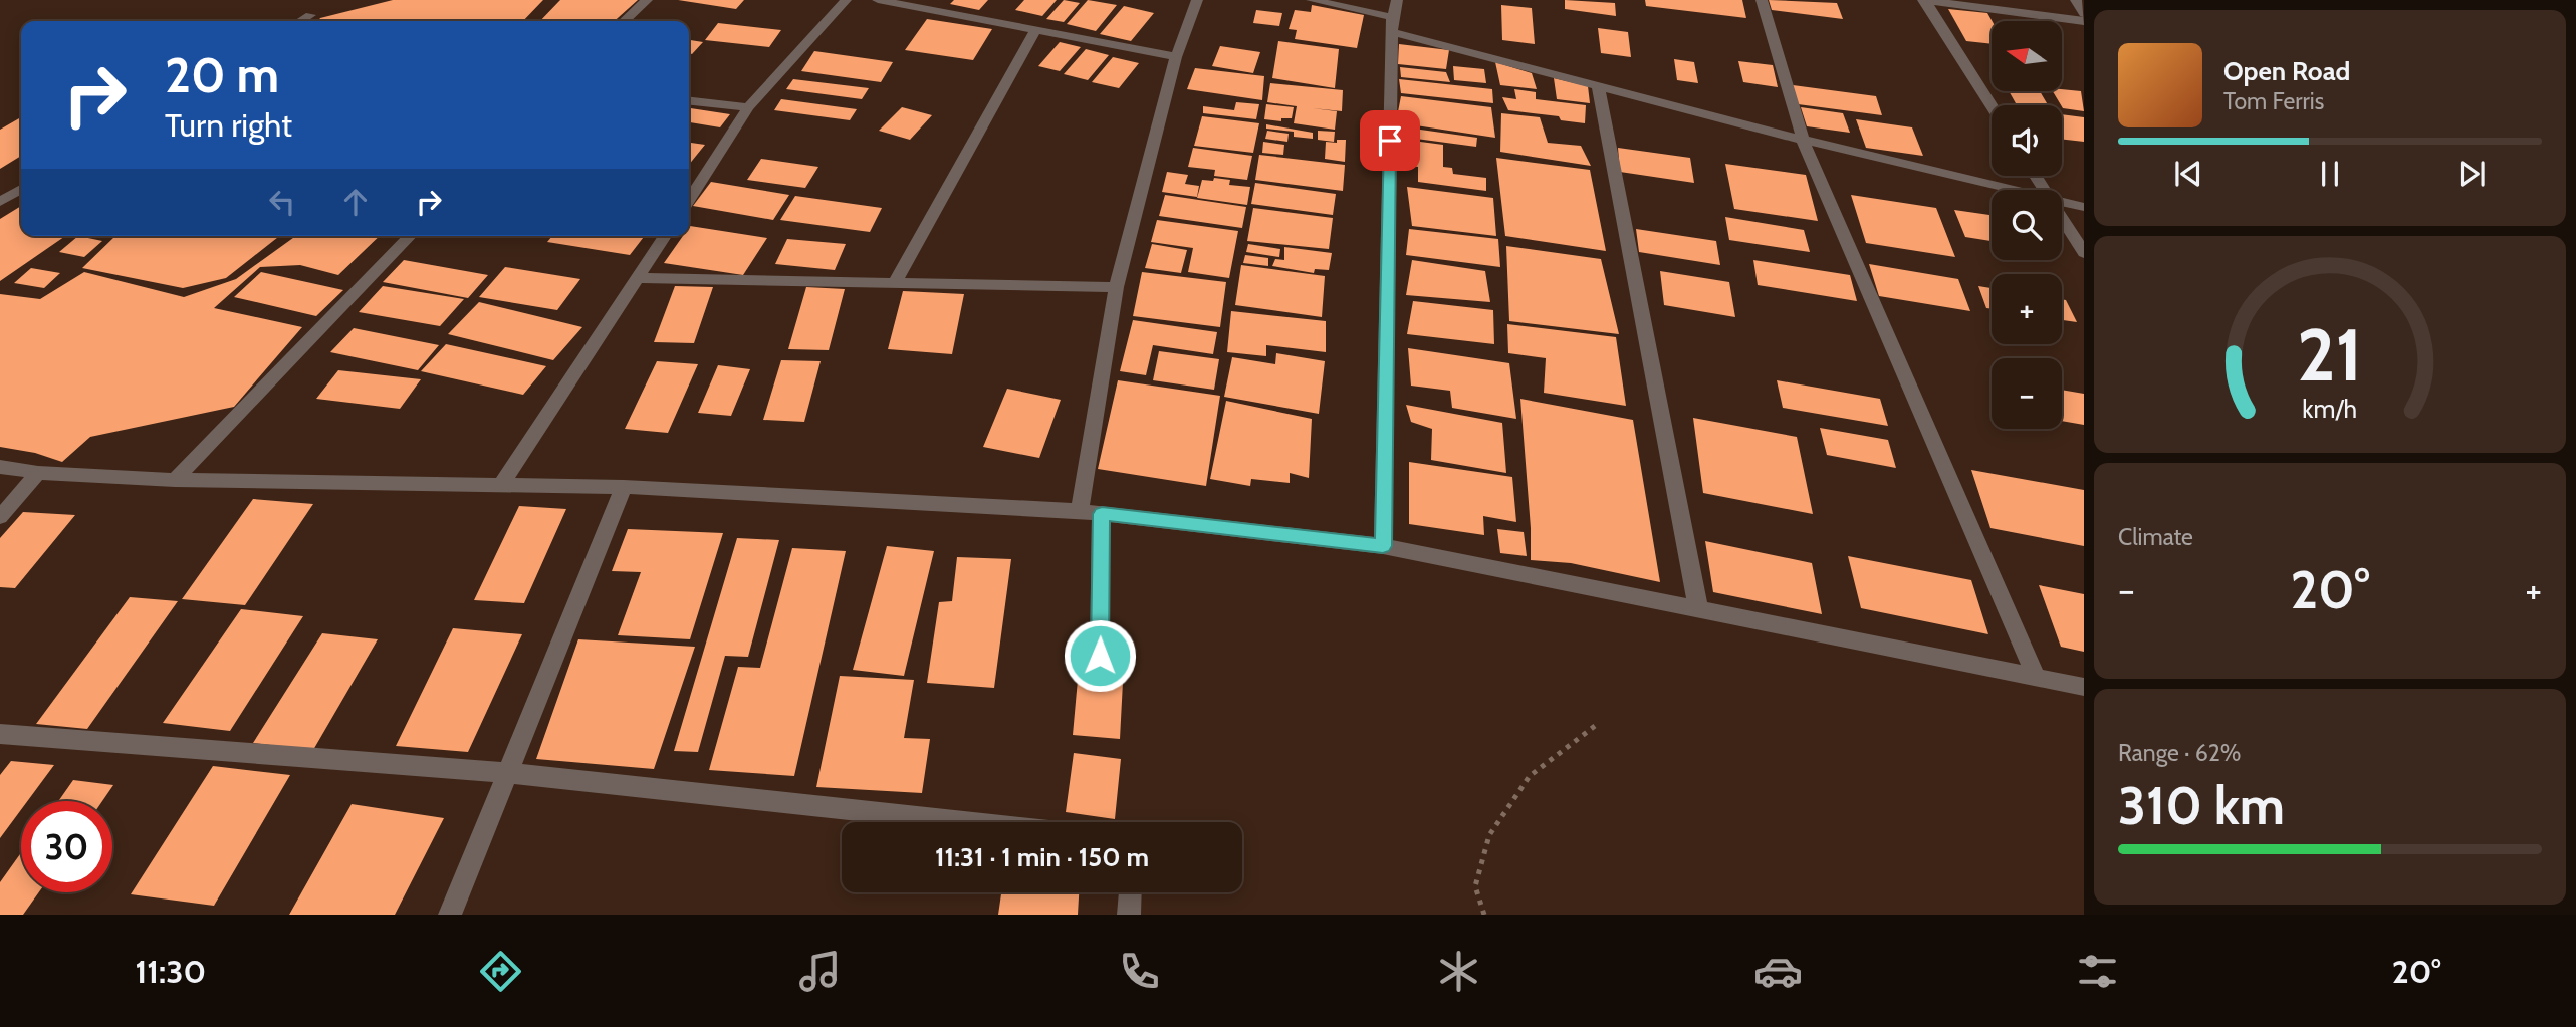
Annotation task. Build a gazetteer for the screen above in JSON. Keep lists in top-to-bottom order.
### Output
{
  "north": "left",
  "page": {
    "map_buttons": ["+", "−"],
    "turn": ["20 m", "Turn right"],
    "song": ["Open Road", "Tom Ferris"],
    "tile": [
      "Climate",
      ["Range · 62%", "310 km"]
    ],
    "heat": ["−", "20°", "+"],
    "limit": "30",
    "trip": "11:31 · 1 min · 150 m",
    "tabs": ["11:30", "20°"],
    "gauge": ["21", "km/h"]
  }
}
